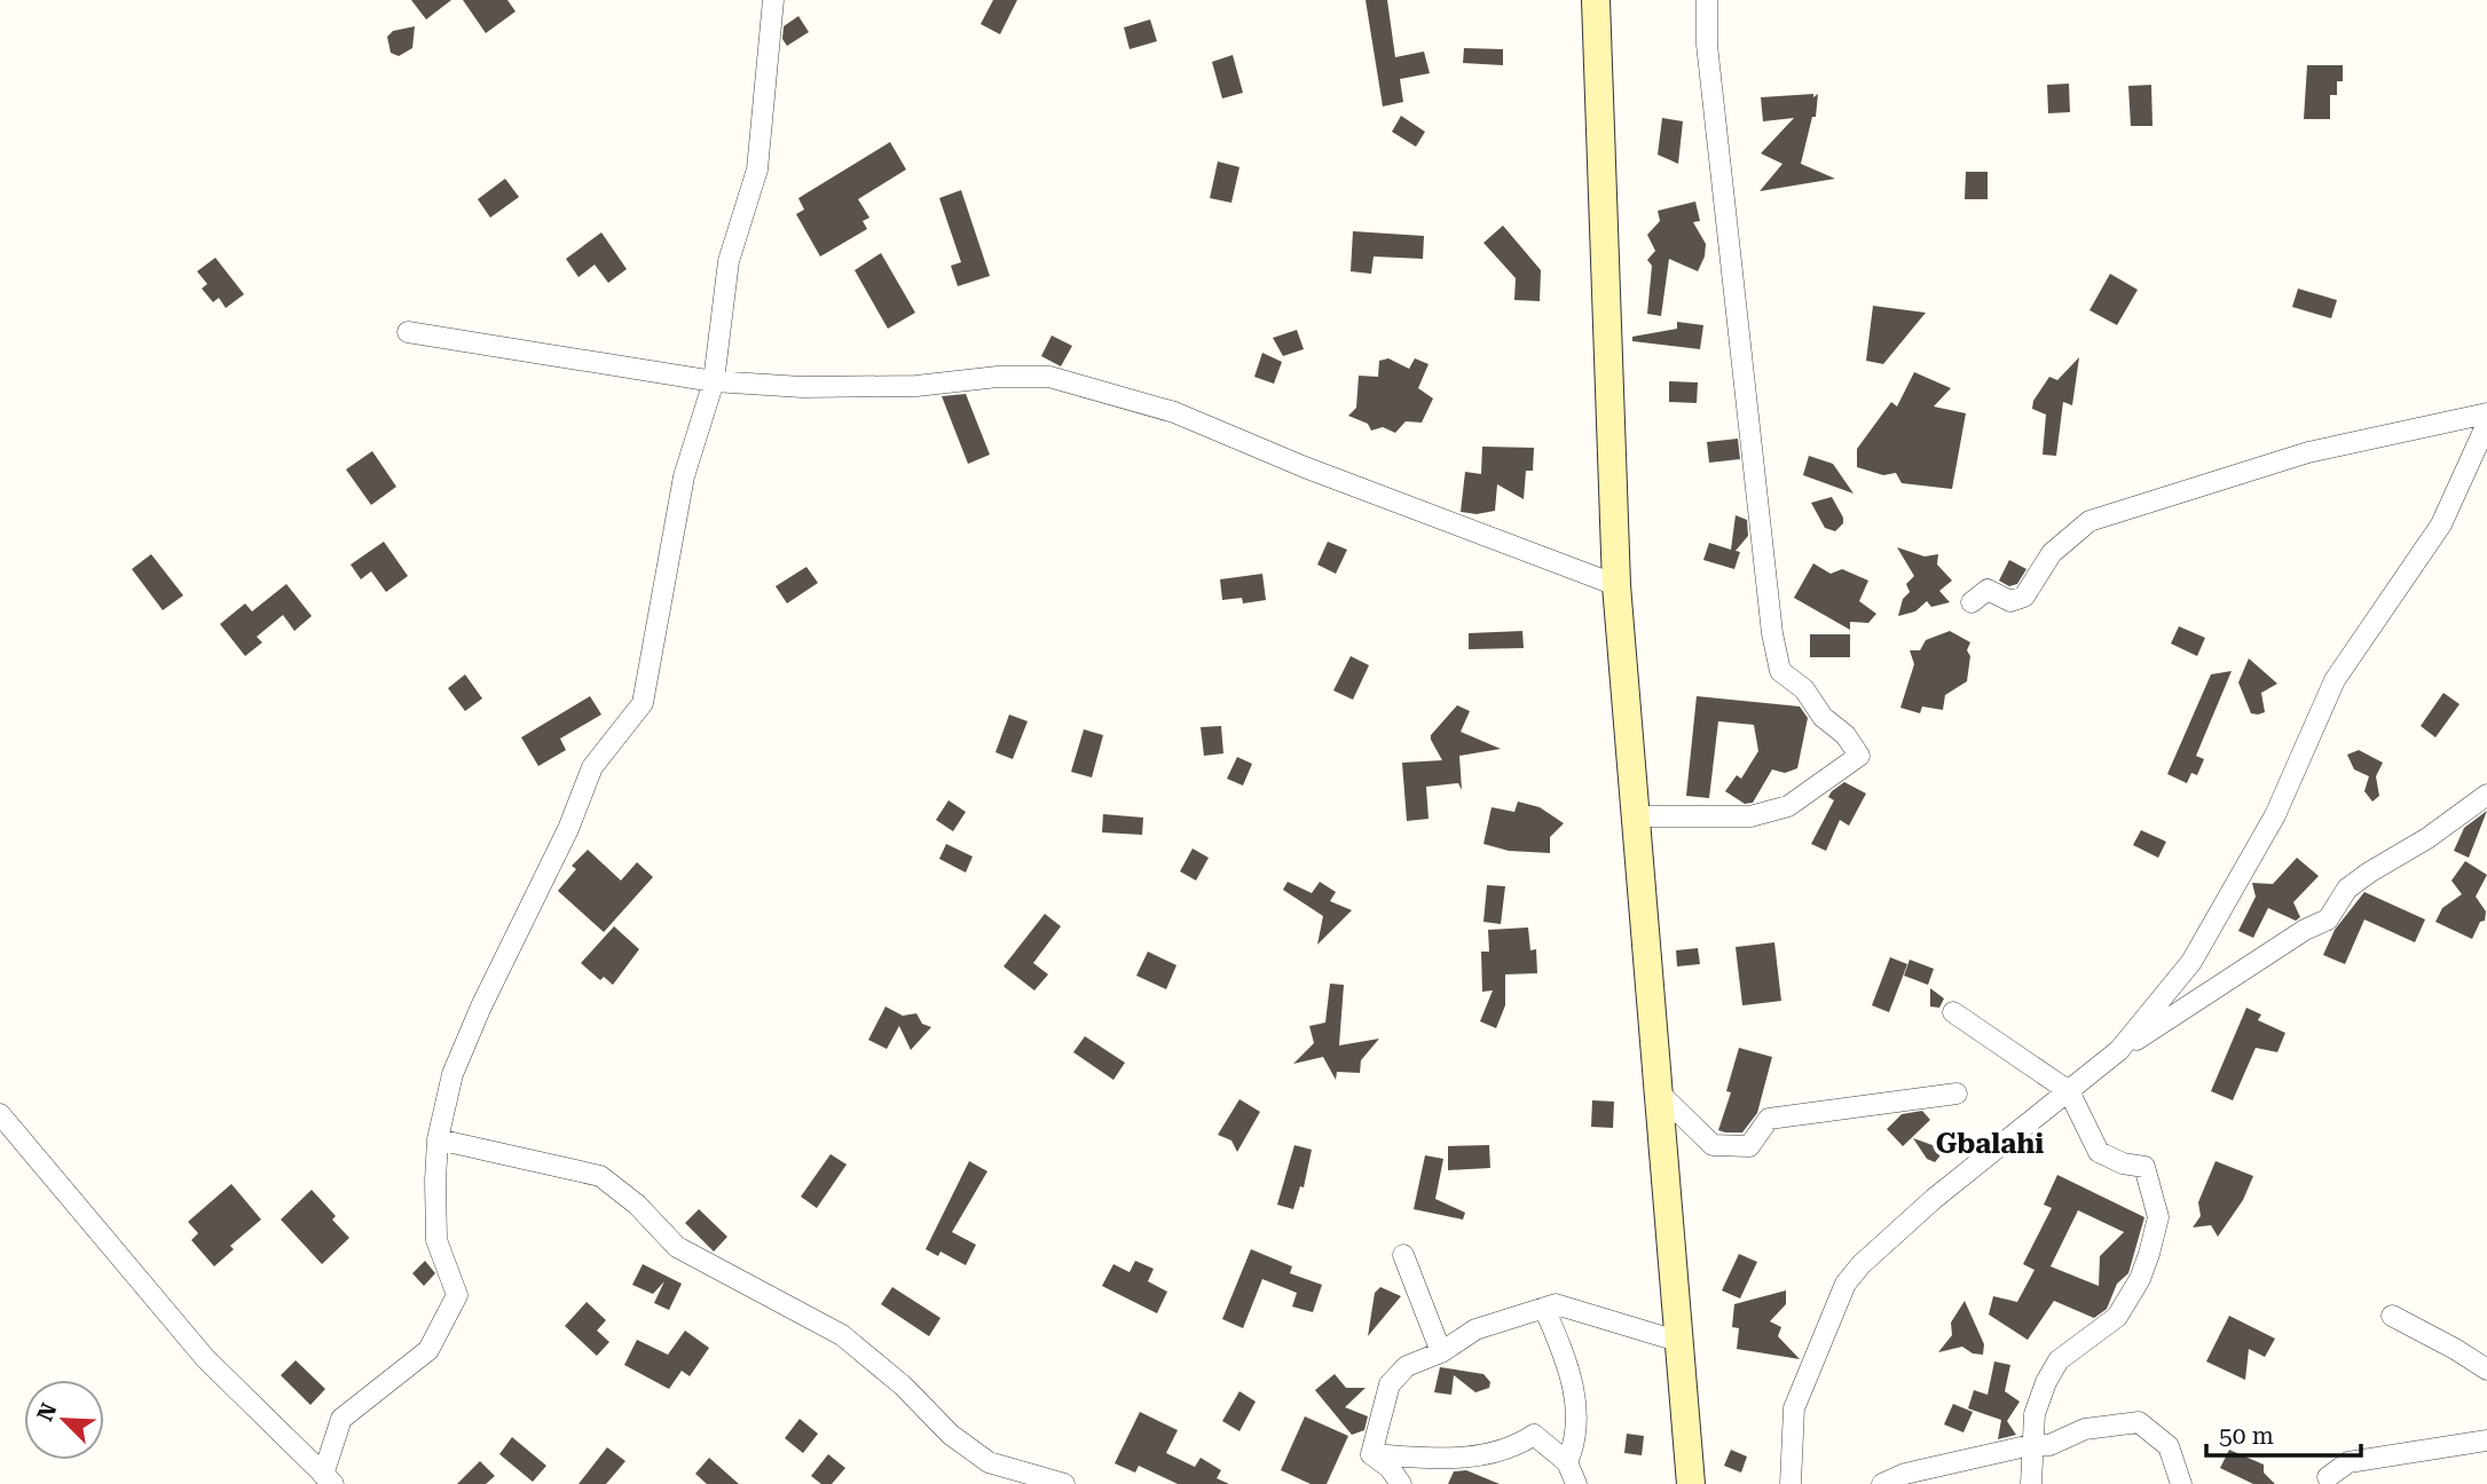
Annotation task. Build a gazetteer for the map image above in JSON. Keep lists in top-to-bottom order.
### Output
{
  "districts": ["Gbalahi"],
  "scale_bar": "50 m",
  "north": "top left"
}
